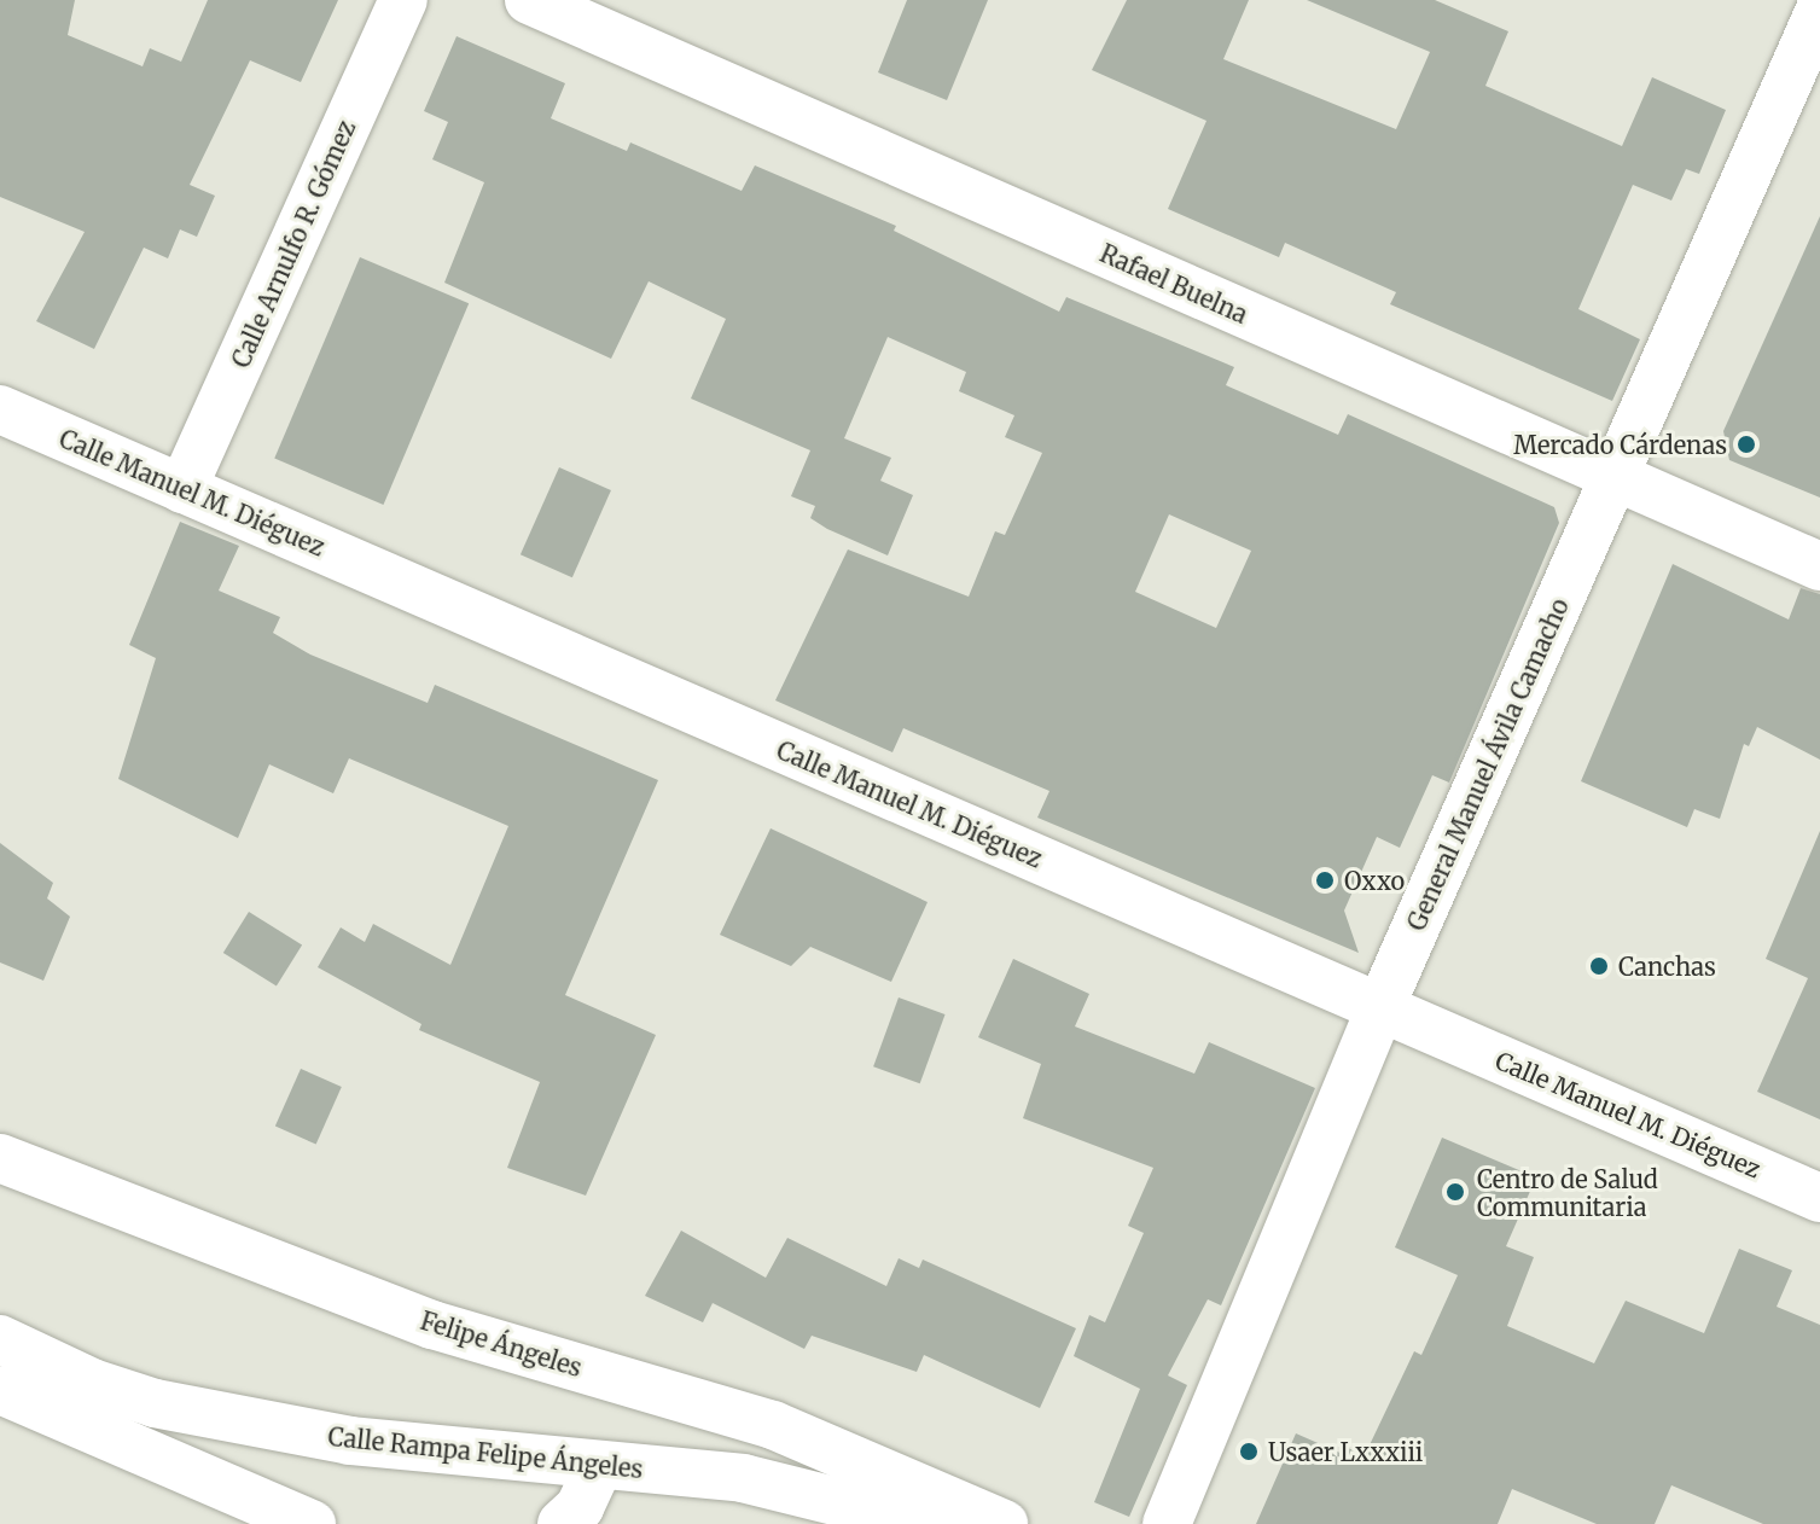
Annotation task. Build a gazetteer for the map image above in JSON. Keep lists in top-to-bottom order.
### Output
{
  "streets": {
    "street": [
      "Calle Arnulfo R. Gómez",
      "Rafael Buelna",
      "Calle Manuel M. Diéguez",
      "General Manuel Ávila Camacho",
      "Felipe Ángeles",
      "Calle Rampa Felipe Ángeles"
    ]
  },
  "crossings": [
    ["Calle Arnulfo R. Gómez", "Calle Manuel M. Diéguez"],
    ["Rafael Buelna", "General Manuel Ávila Camacho"],
    ["Calle Manuel M. Diéguez", "General Manuel Ávila Camacho"],
    ["Felipe Ángeles", "Calle Rampa Felipe Ángeles"]
  ],
  "places": [
    "Mercado Cárdenas",
    "Oxxo",
    "Canchas",
    "Centro de Salud Communitaria",
    "Usaer Lxxxiii"
  ]
}
